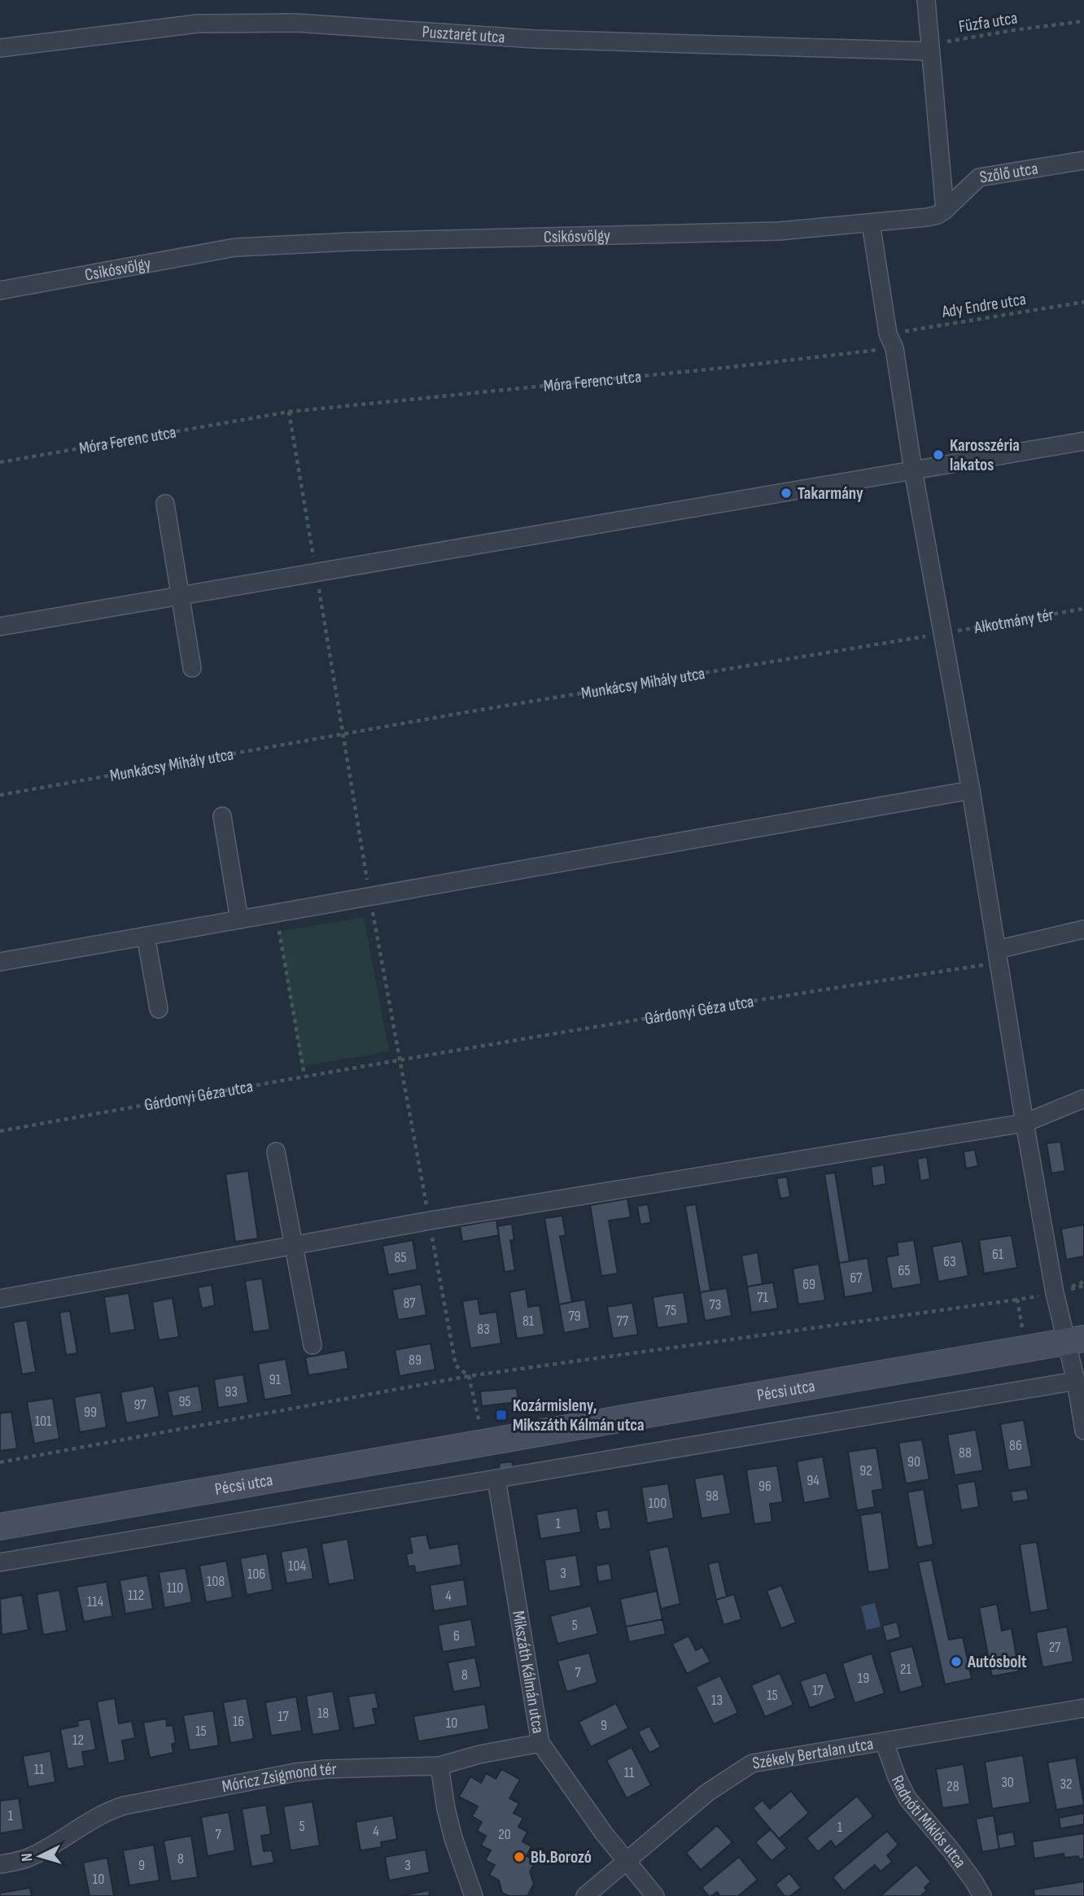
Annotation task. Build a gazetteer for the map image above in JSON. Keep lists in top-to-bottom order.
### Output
{
  "streets": {
    "main road": ["Pécsi utca"],
    "street": [
      "Pusztarét utca",
      "Szőlő utca",
      "Csikósvölgy",
      "Mikszáth Kálmán utca",
      "Székely Bertalan utca",
      "Móricz Zsigmond tér",
      "Radnóti Miklós utca"
    ],
    "path": [
      "Füzfa utca",
      "Ady Endre utca",
      "Móra Ferenc utca",
      "Alkotmány tér",
      "Munkácsy Mihály utca",
      "Gárdonyi Géza utca"
    ]
  },
  "crossings": [
    ["Füzfa utca", "Pusztarét utca"],
    ["Szőlő utca", "Csikósvölgy"],
    ["Ady Endre utca", "Móra Ferenc utca"],
    ["Alkotmány tér", "Munkácsy Mihály utca"],
    ["Mikszáth Kálmán utca", "Székely Bertalan utca"],
    ["Mikszáth Kálmán utca", "Móricz Zsigmond tér"],
    ["Székely Bertalan utca", "Radnóti Miklós utca"]
  ],
  "places": {
    "other": [
      "Karosszéria lakatos",
      "Takarmány",
      "Autósbolt",
      "Bb.Borozó"
    ],
    "transit": ["Kozármisleny, Mikszáth Kálmán utca"]
  },
  "house_numbers": [
    "61",
    "85",
    "63",
    "65",
    "67",
    "69",
    "71",
    "87",
    "73",
    "75",
    "79",
    "81",
    "77",
    "83",
    "89",
    "91",
    "93",
    "95",
    "97",
    "99",
    "101",
    "86",
    "88",
    "90",
    "92",
    "94",
    "96",
    "98",
    "100",
    "1",
    "104",
    "3",
    "106",
    "108",
    "110",
    "112",
    "4",
    "114",
    "5",
    "6",
    "27",
    "21",
    "7",
    "8",
    "19",
    "17",
    "15",
    "13",
    "18",
    "17",
    "16",
    "10",
    "9",
    "15",
    "12",
    "11",
    "11",
    "30",
    "32",
    "28",
    "1",
    "5",
    "1",
    "4",
    "7",
    "20",
    "8",
    "9",
    "3",
    "10"
  ],
  "north": "left"
}
